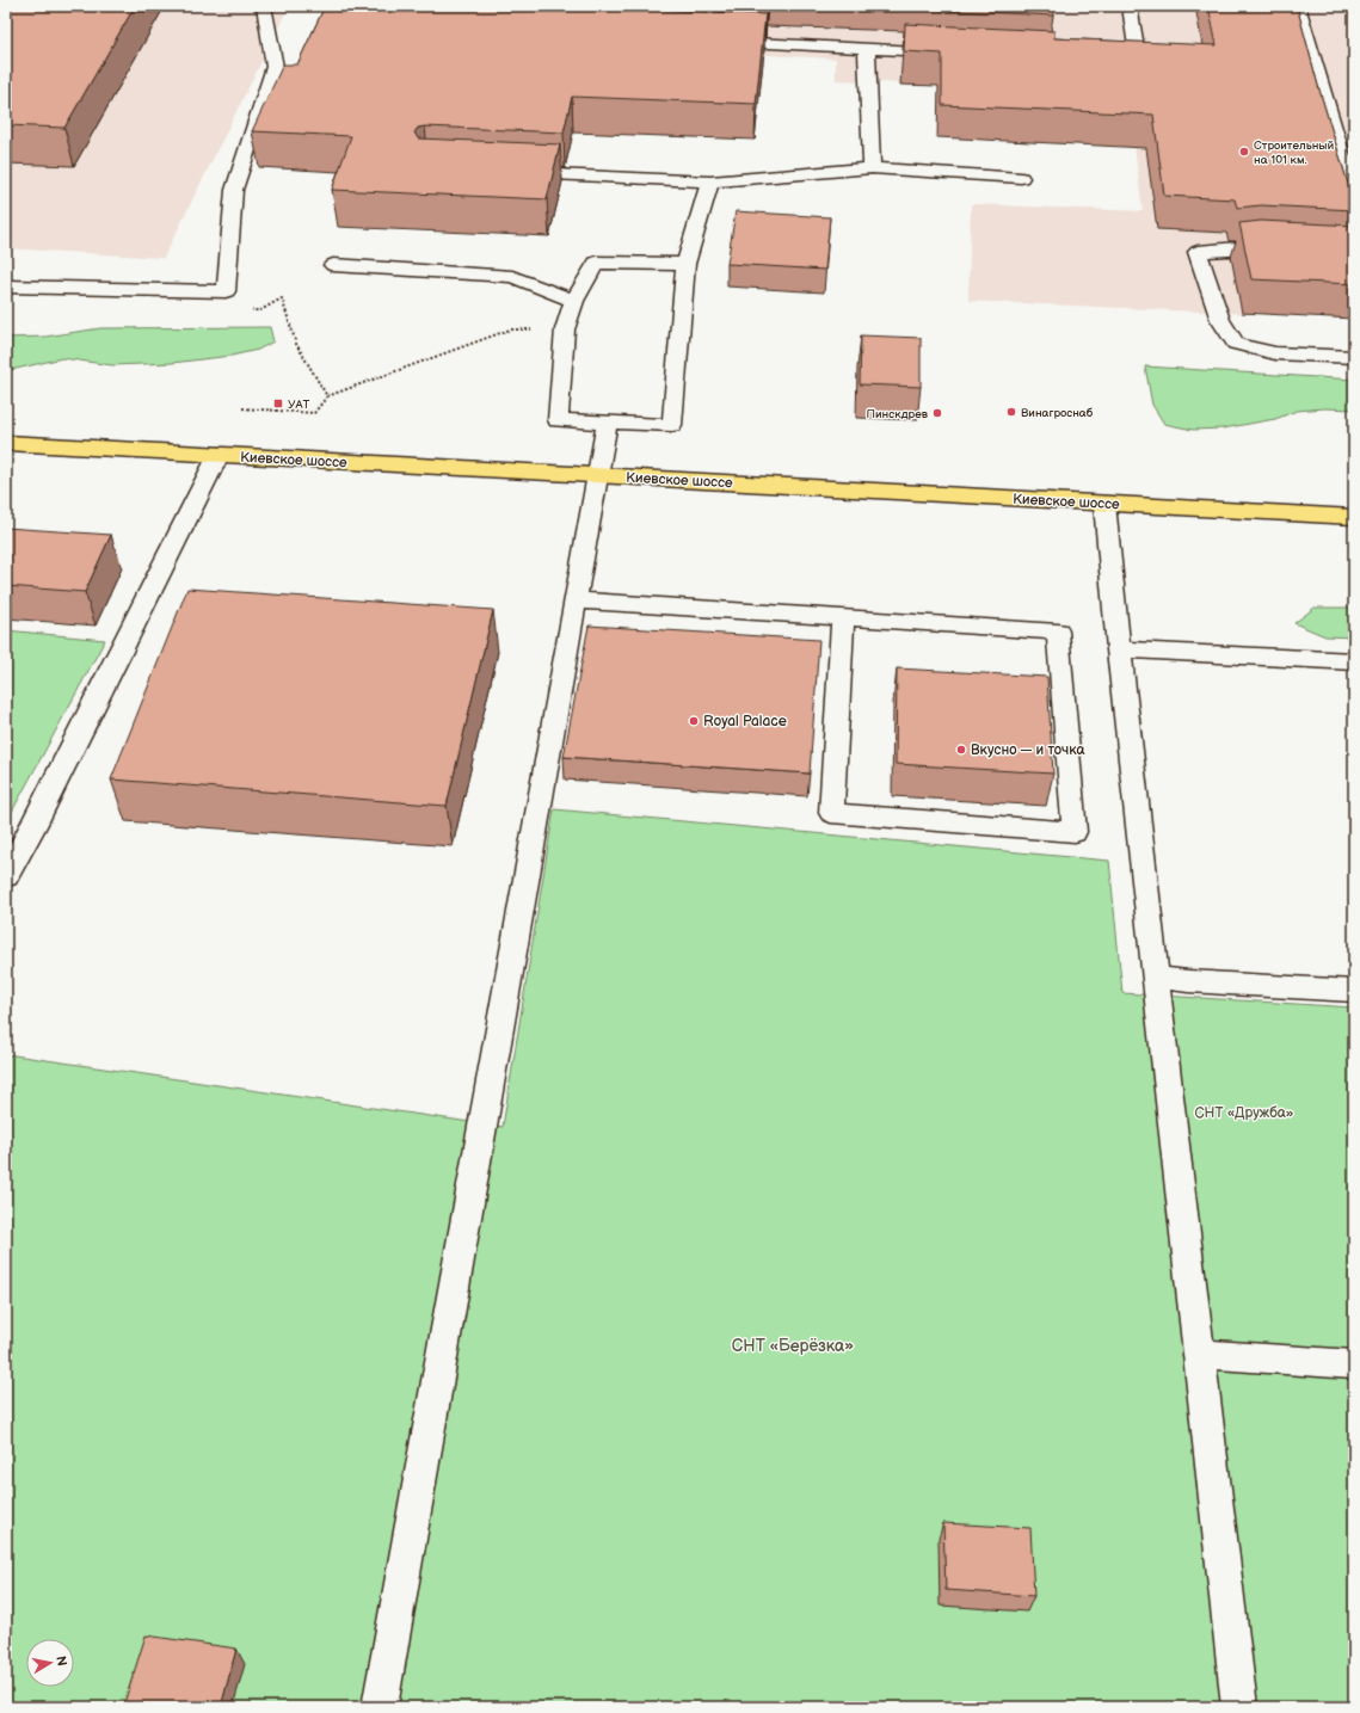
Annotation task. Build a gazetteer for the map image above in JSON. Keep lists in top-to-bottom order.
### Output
{
  "streets": {
    "highway": ["Киевское шоссе"]
  },
  "parks": ["СНТ «Дружба»", "СНТ «Берёзка»"],
  "places": {
    "other": [
      "Строительный на 101 км.",
      "Винагроснаб",
      "Пинскдрев",
      "Royal Palace",
      "Вкусно — и точка"
    ],
    "transit": ["УАТ"]
  },
  "north": "right"
}
